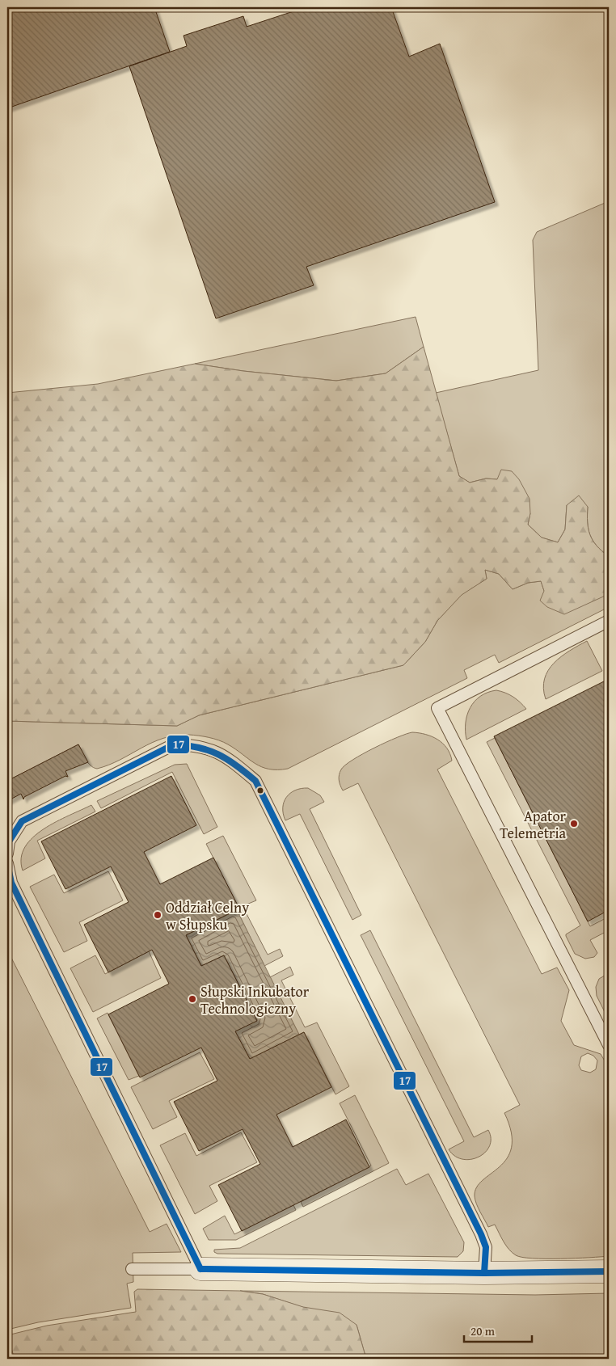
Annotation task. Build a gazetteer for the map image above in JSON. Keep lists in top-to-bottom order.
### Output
{
  "places": ["Apator Telemetria", "Oddział Celny w Słupsku", "Słupski Inkubator Technologiczny"],
  "lines": ["transit line 17"],
  "scale_bar": "20 m"
}
